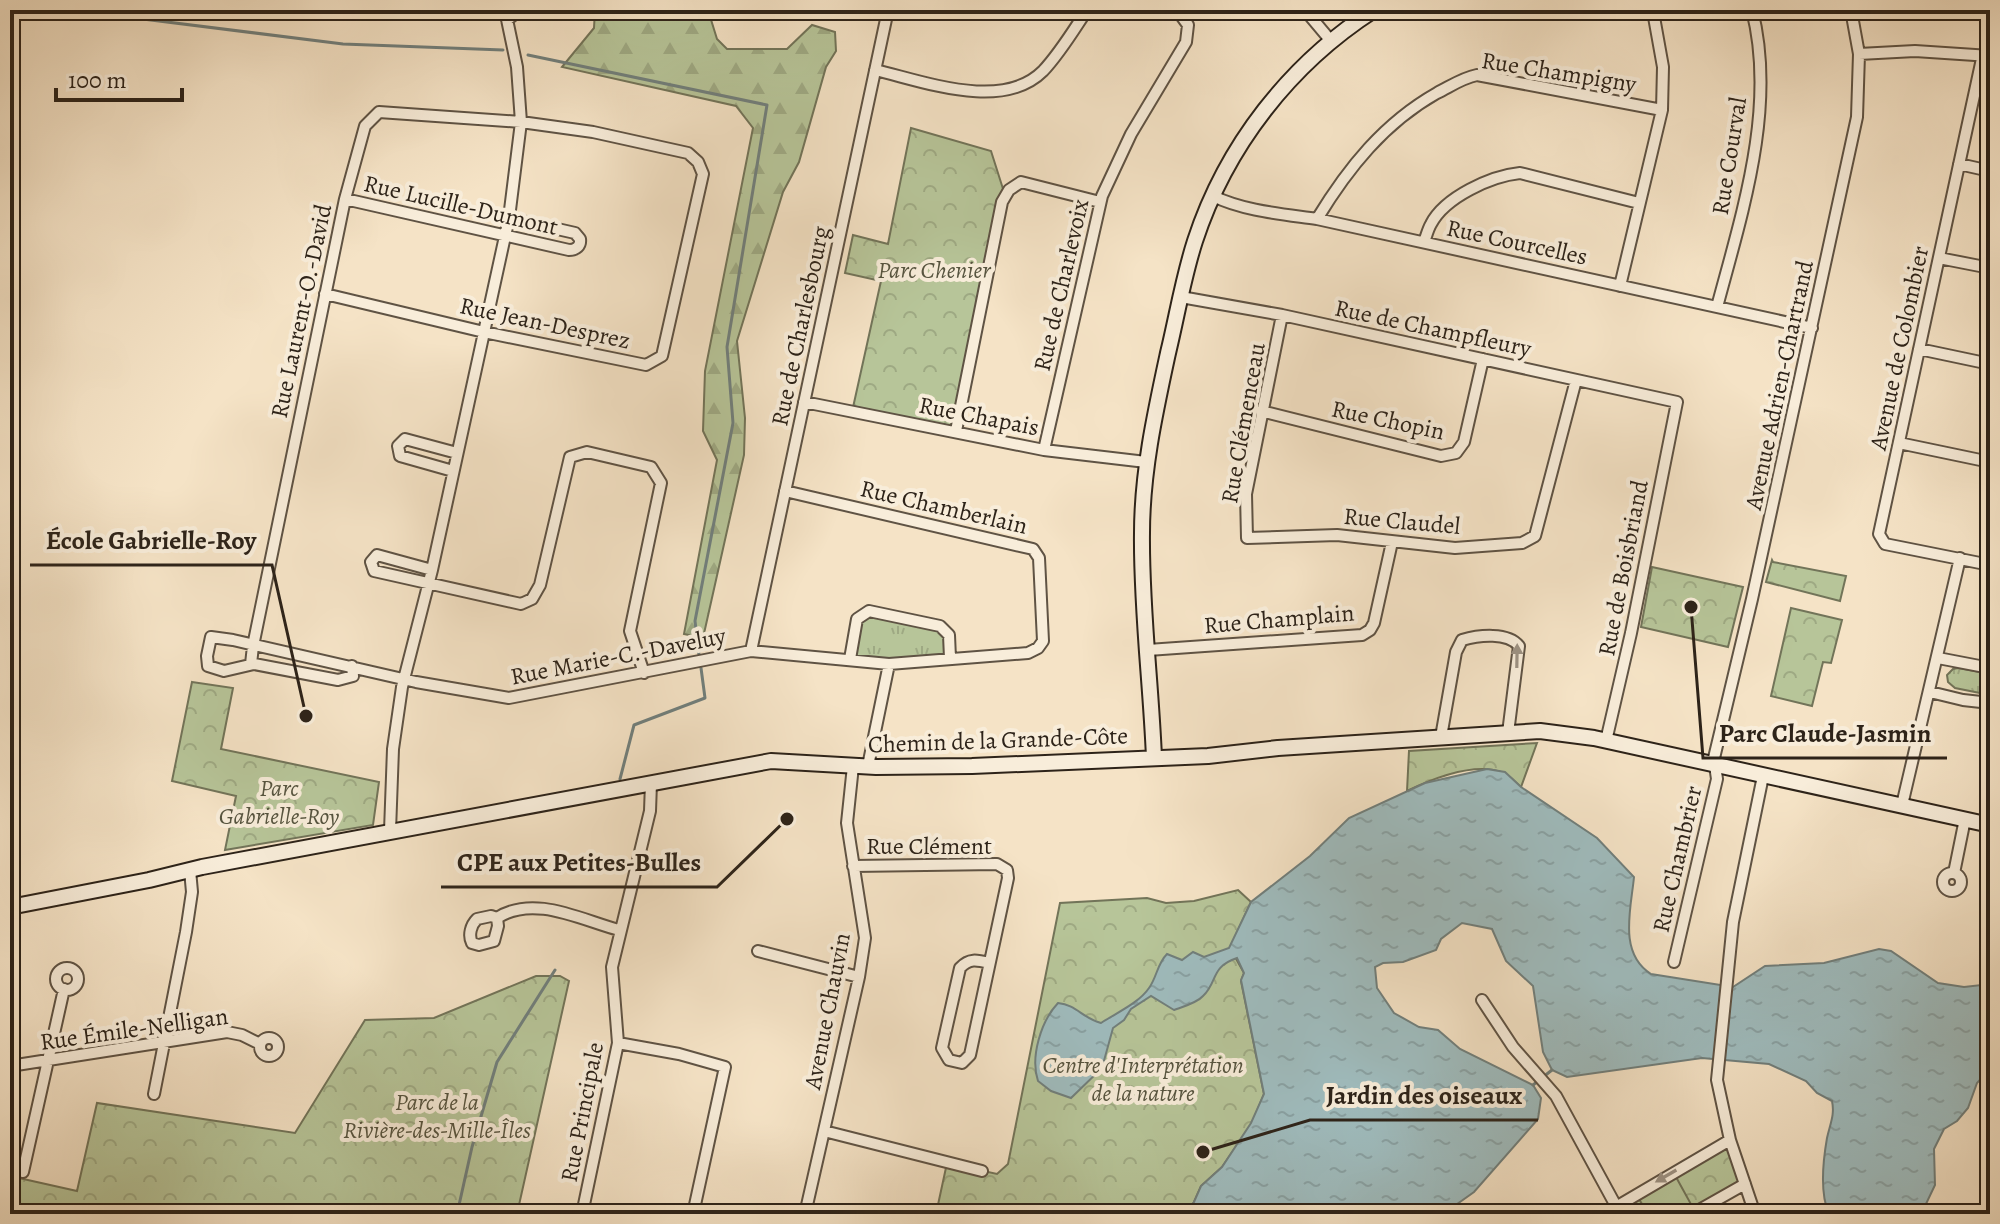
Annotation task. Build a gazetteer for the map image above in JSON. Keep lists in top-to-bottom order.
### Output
{
  "streets": {
    "main road": ["Chemin de la Grande-Côte"],
    "street": [
      "Rue Champigny",
      "Rue Courval",
      "Rue Lucille-Dumont",
      "Rue Courcelles",
      "Rue de Charlevoix",
      "Rue Laurent-O.-David",
      "Rue Jean-Desprez",
      "Rue de Charlesbourg",
      "Rue de Champfleury",
      "Avenue de Colombier",
      "Avenue Adrien-Chartrand",
      "Rue Chapais",
      "Rue Chopin",
      "Rue Clémenceau",
      "Rue Chamberlain",
      "Rue Claudel",
      "Rue de Boisbriand",
      "Rue Champlain",
      "Rue Marie-C.-Daveluy",
      "Rue Clément",
      "Rue Chambrier",
      "Avenue Chauvin",
      "Rue Émile-Nelligan",
      "Rue Principale"
    ]
  },
  "crossings": [
    ["Rue Champigny", "Rue Courcelles"],
    ["Rue Courval", "Rue Courcelles"],
    ["Rue Lucille-Dumont", "Rue Laurent-O.-David"],
    ["Rue Courcelles", "Avenue Adrien-Chartrand"],
    ["Rue de Charlevoix", "Rue Chapais"],
    ["Rue Laurent-O.-David", "Rue Jean-Desprez"],
    ["Rue Laurent-O.-David", "Rue Marie-C.-Daveluy"],
    ["Rue de Charlesbourg", "Rue Chapais"],
    ["Rue de Charlesbourg", "Rue Chamberlain"],
    ["Rue de Charlesbourg", "Rue Marie-C.-Daveluy"],
    ["Rue de Champfleury", "Rue Chopin"],
    ["Rue de Champfleury", "Rue Clémenceau"],
    ["Rue de Champfleury", "Rue Claudel"],
    ["Rue de Champfleury", "Rue de Boisbriand"],
    ["Avenue Adrien-Chartrand", "Chemin de la Grande-Côte"],
    ["Avenue Adrien-Chartrand", "Rue Chambrier"],
    ["Rue Chopin", "Rue Clémenceau"],
    ["Rue Clémenceau", "Rue Claudel"],
    ["Rue Chamberlain", "Rue Marie-C.-Daveluy"],
    ["Rue Claudel", "Rue Champlain"],
    ["Rue de Boisbriand", "Chemin de la Grande-Côte"],
    ["Chemin de la Grande-Côte", "Rue Chambrier"],
    ["Chemin de la Grande-Côte", "Avenue Chauvin"],
    ["Chemin de la Grande-Côte", "Rue Principale"],
    ["Rue Clément", "Avenue Chauvin"]
  ],
  "parks": [
    "Parc Chenier",
    "Parc Gabrielle-Roy",
    "Centre d'Interprétation de la nature",
    "Parc de la Rivière-des-Mille-Îles"
  ],
  "places": [
    "Parc Claude-Jasmin",
    "École Gabrielle-Roy",
    "CPE aux Petites-Bulles",
    "Jardin des oiseaux"
  ],
  "scale_bar": "100 m"
}
